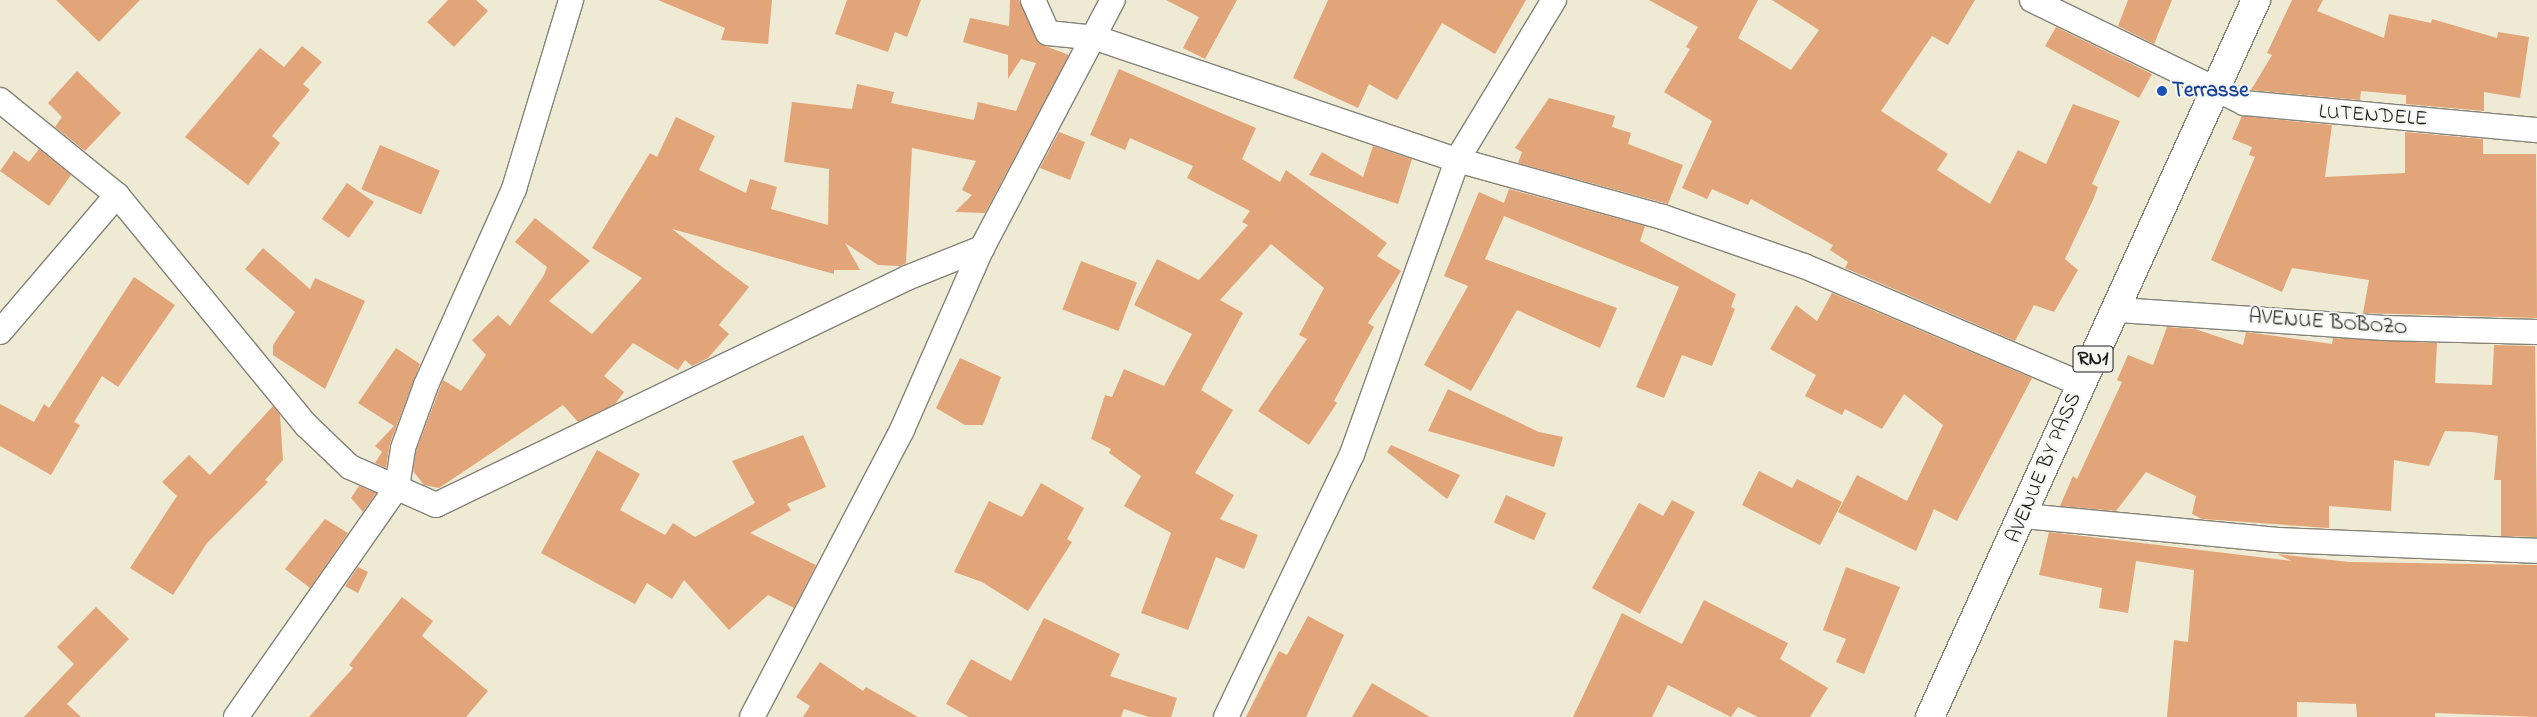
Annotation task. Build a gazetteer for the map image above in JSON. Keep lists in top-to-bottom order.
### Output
{
  "streets": {
    "highway": ["RN1", "AVENUE BY PASS"],
    "street": ["LUTENDELE", "AVENUE BOBOZO"]
  },
  "crossings": [
    ["LUTENDELE", "AVENUE BY PASS"],
    ["AVENUE BOBOZO", "AVENUE BY PASS"]
  ],
  "places": ["Terrasse"]
}
